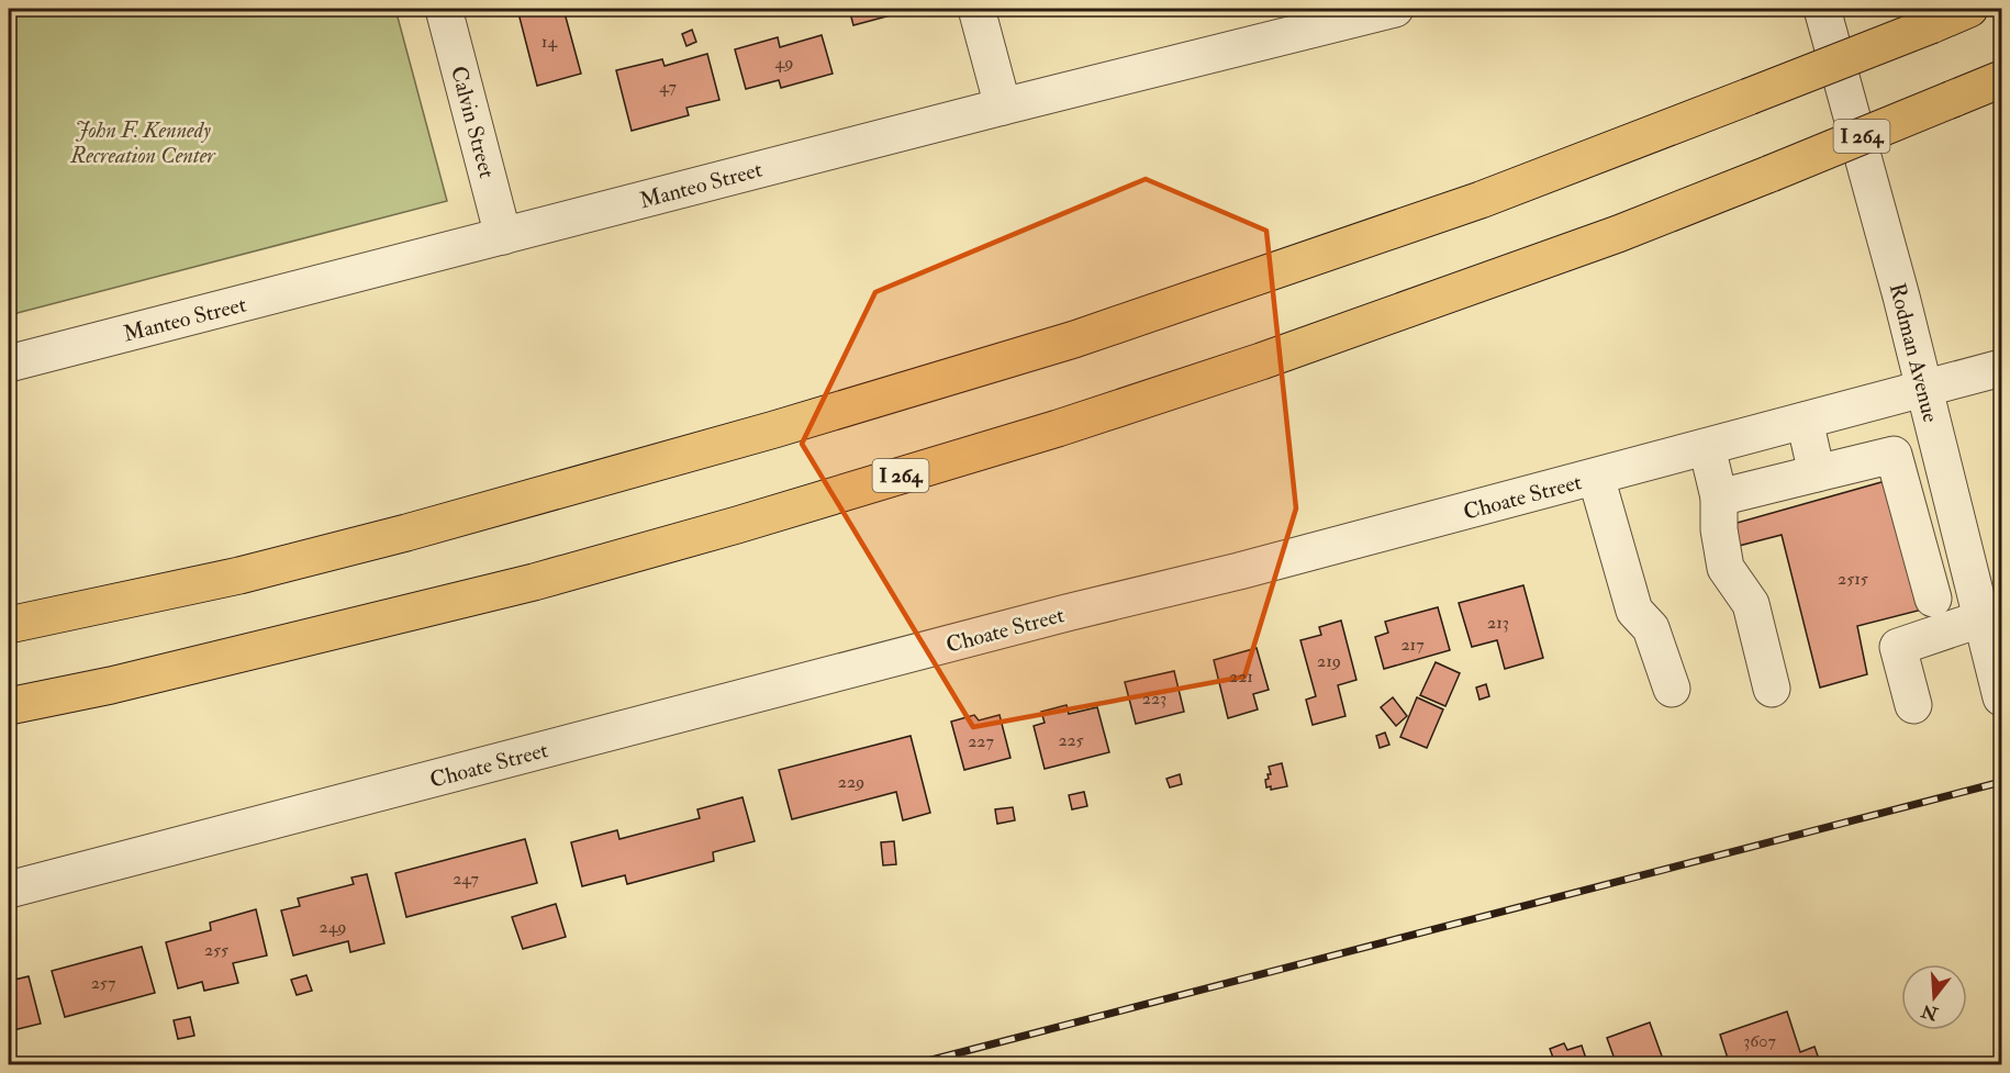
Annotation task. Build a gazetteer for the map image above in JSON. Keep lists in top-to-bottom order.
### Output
{
  "streets": {
    "highway": ["I 264"],
    "street": [
      "Calvin Street",
      "Manteo Street",
      "Rodman Avenue",
      "Choate Street"
    ]
  },
  "crossings": [
    ["Calvin Street", "Manteo Street"],
    ["Rodman Avenue", "Choate Street"]
  ],
  "parks": ["John F. Kennedy Recreation Center"],
  "house_numbers": [
    "14",
    "49",
    "47",
    "2515",
    "213",
    "217",
    "219",
    "221",
    "223",
    "225",
    "227",
    "229",
    "247",
    "249",
    "255",
    "257",
    "3607"
  ],
  "north": "bottom"
}
